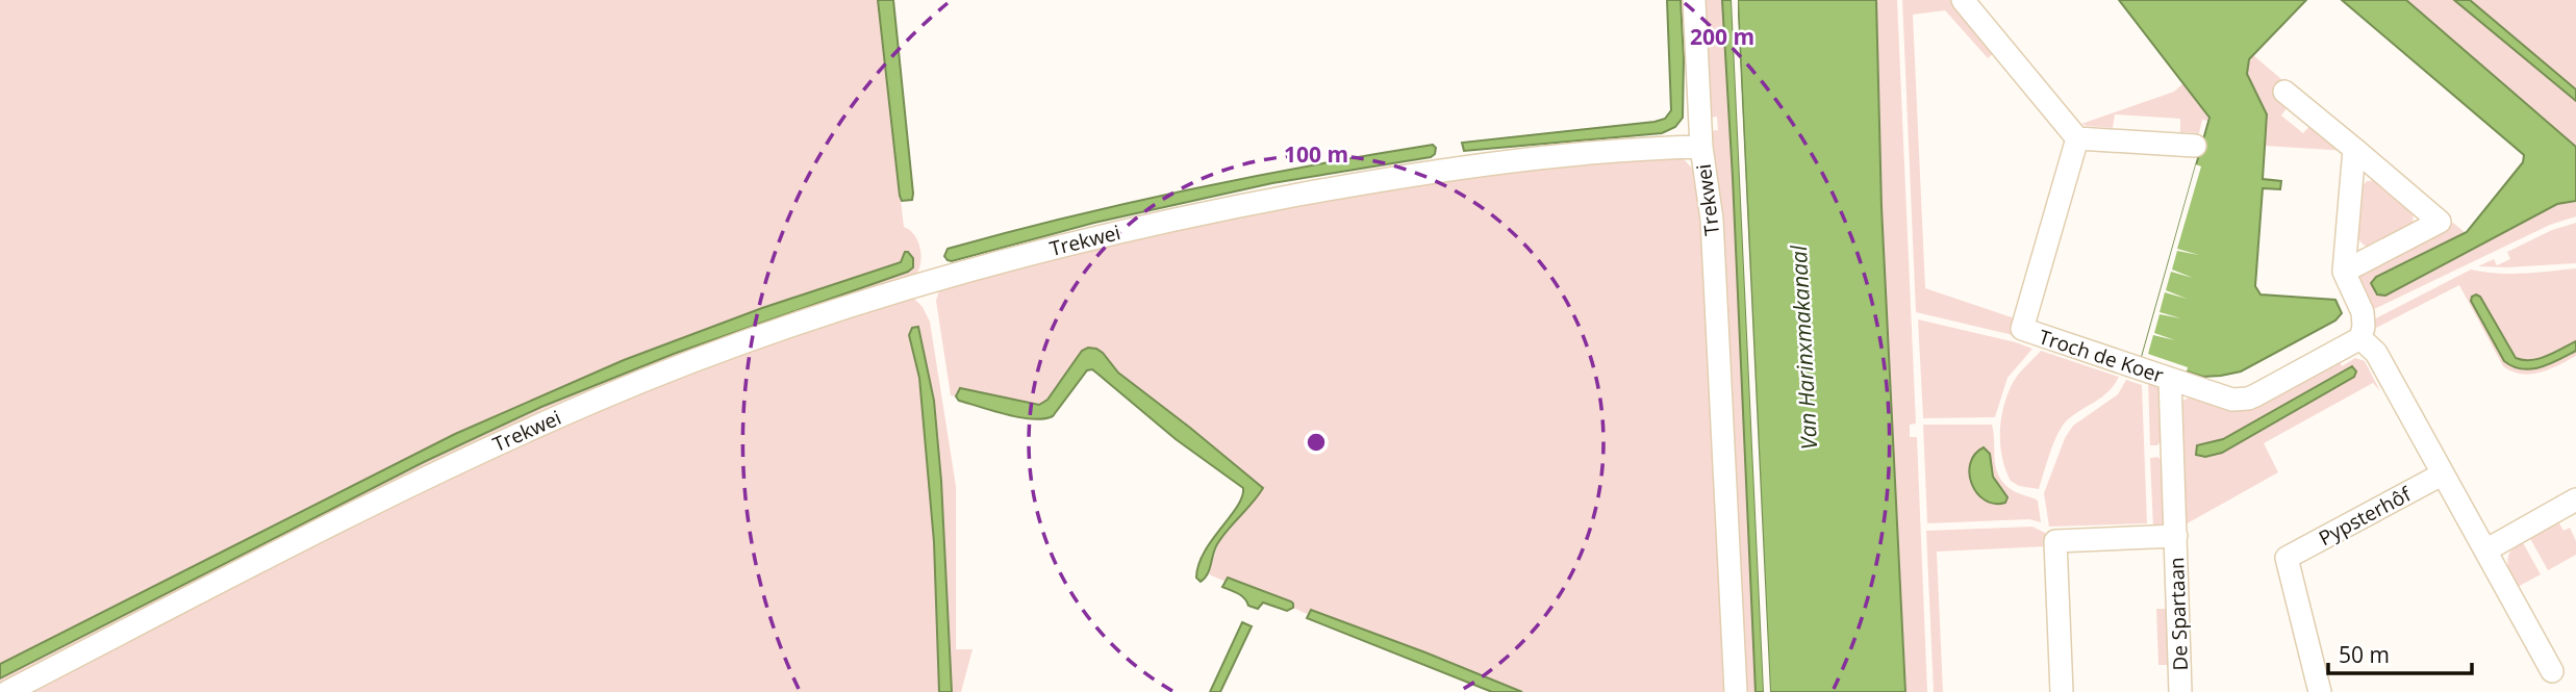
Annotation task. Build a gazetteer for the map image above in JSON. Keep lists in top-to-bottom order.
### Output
{
  "streets": {
    "street": [
      "Trekwei",
      "Troch de Koer",
      "Pypsterhôf",
      "De Spartaan"
    ]
  },
  "crossings": [
    ["Troch de Koer", "De Spartaan"]
  ],
  "water": ["Van Harinxmakanaal"],
  "scale_bar": "50 m",
  "rings": ["200 m", "100 m"]
}
